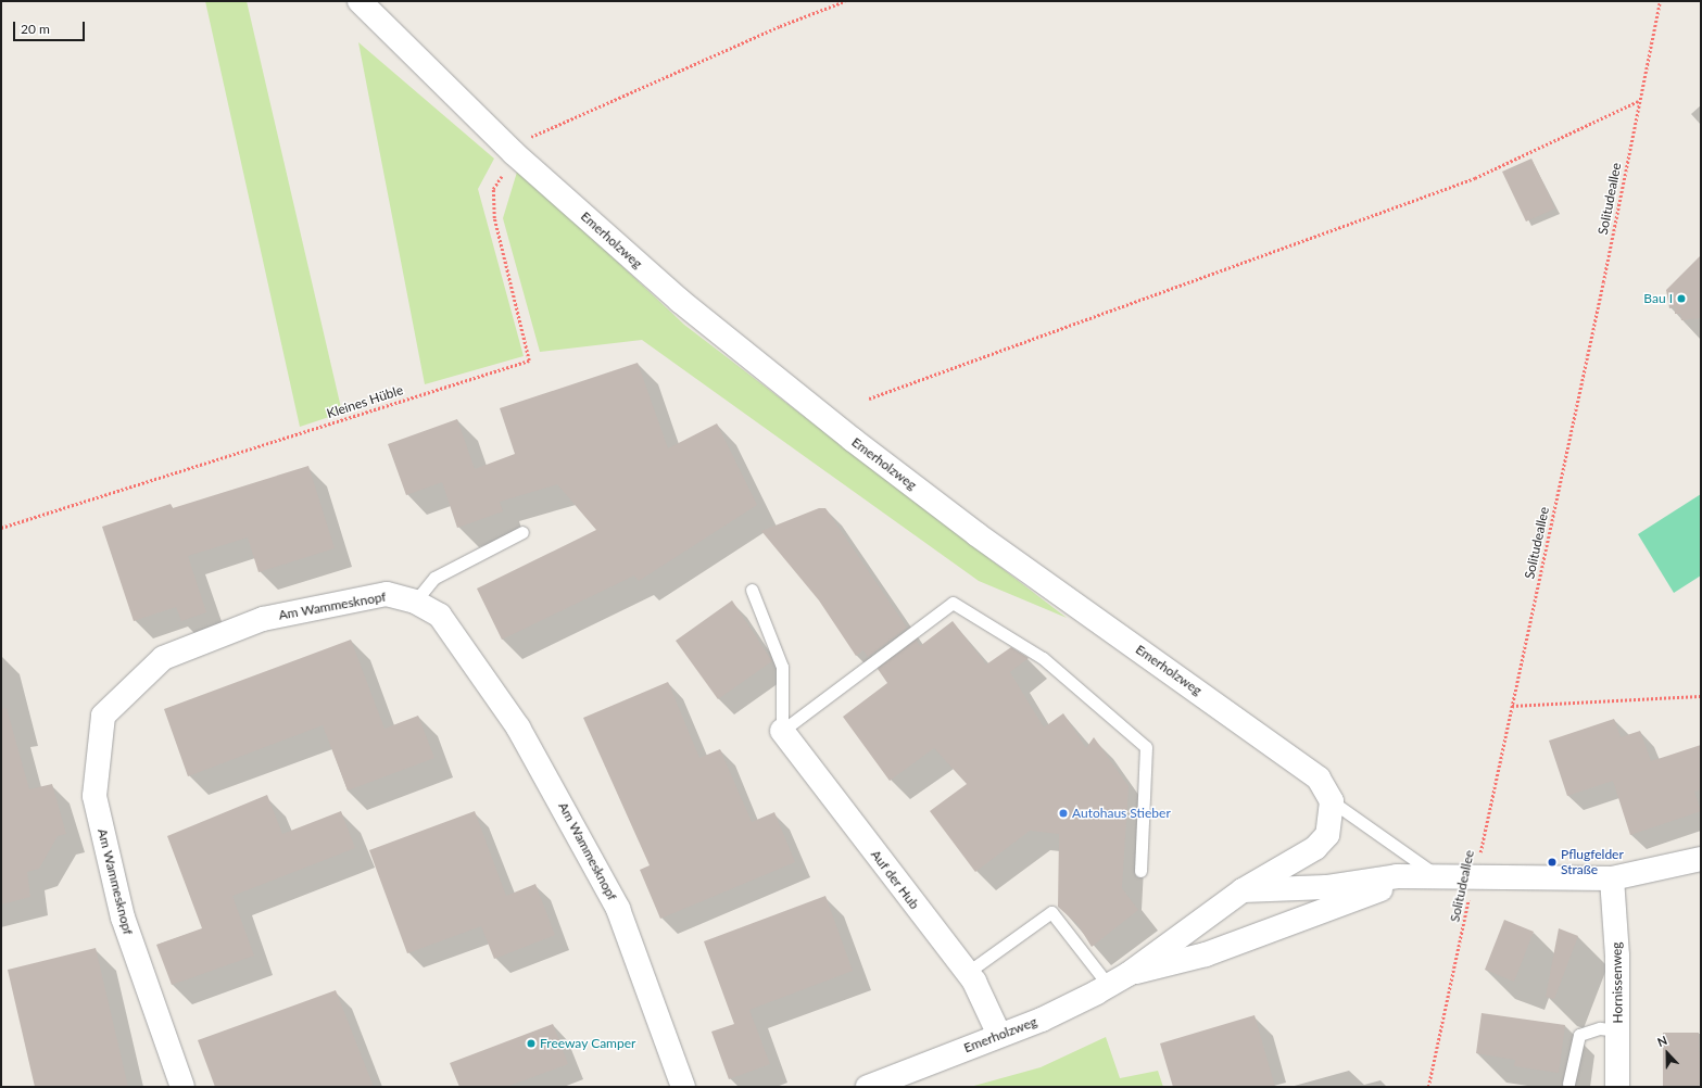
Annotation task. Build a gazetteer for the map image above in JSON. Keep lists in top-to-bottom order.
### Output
{
  "streets": {
    "street": [
      "Emerholzweg",
      "Am Wammesknopf",
      "Auf der Hub",
      "Hornissenweg"
    ],
    "path": ["Solitudeallee", "Kleines Hüble"]
  },
  "crossings": [
    ["Solitudeallee", "Emerholzweg"],
    ["Emerholzweg", "Kleines Hüble"],
    ["Emerholzweg", "Auf der Hub"]
  ],
  "places": [
    "Bau I",
    "Autohaus Stieber",
    "Pflugfelder Straße",
    "Freeway Camper"
  ],
  "scale_bar": "20 m",
  "north": "top"
}
